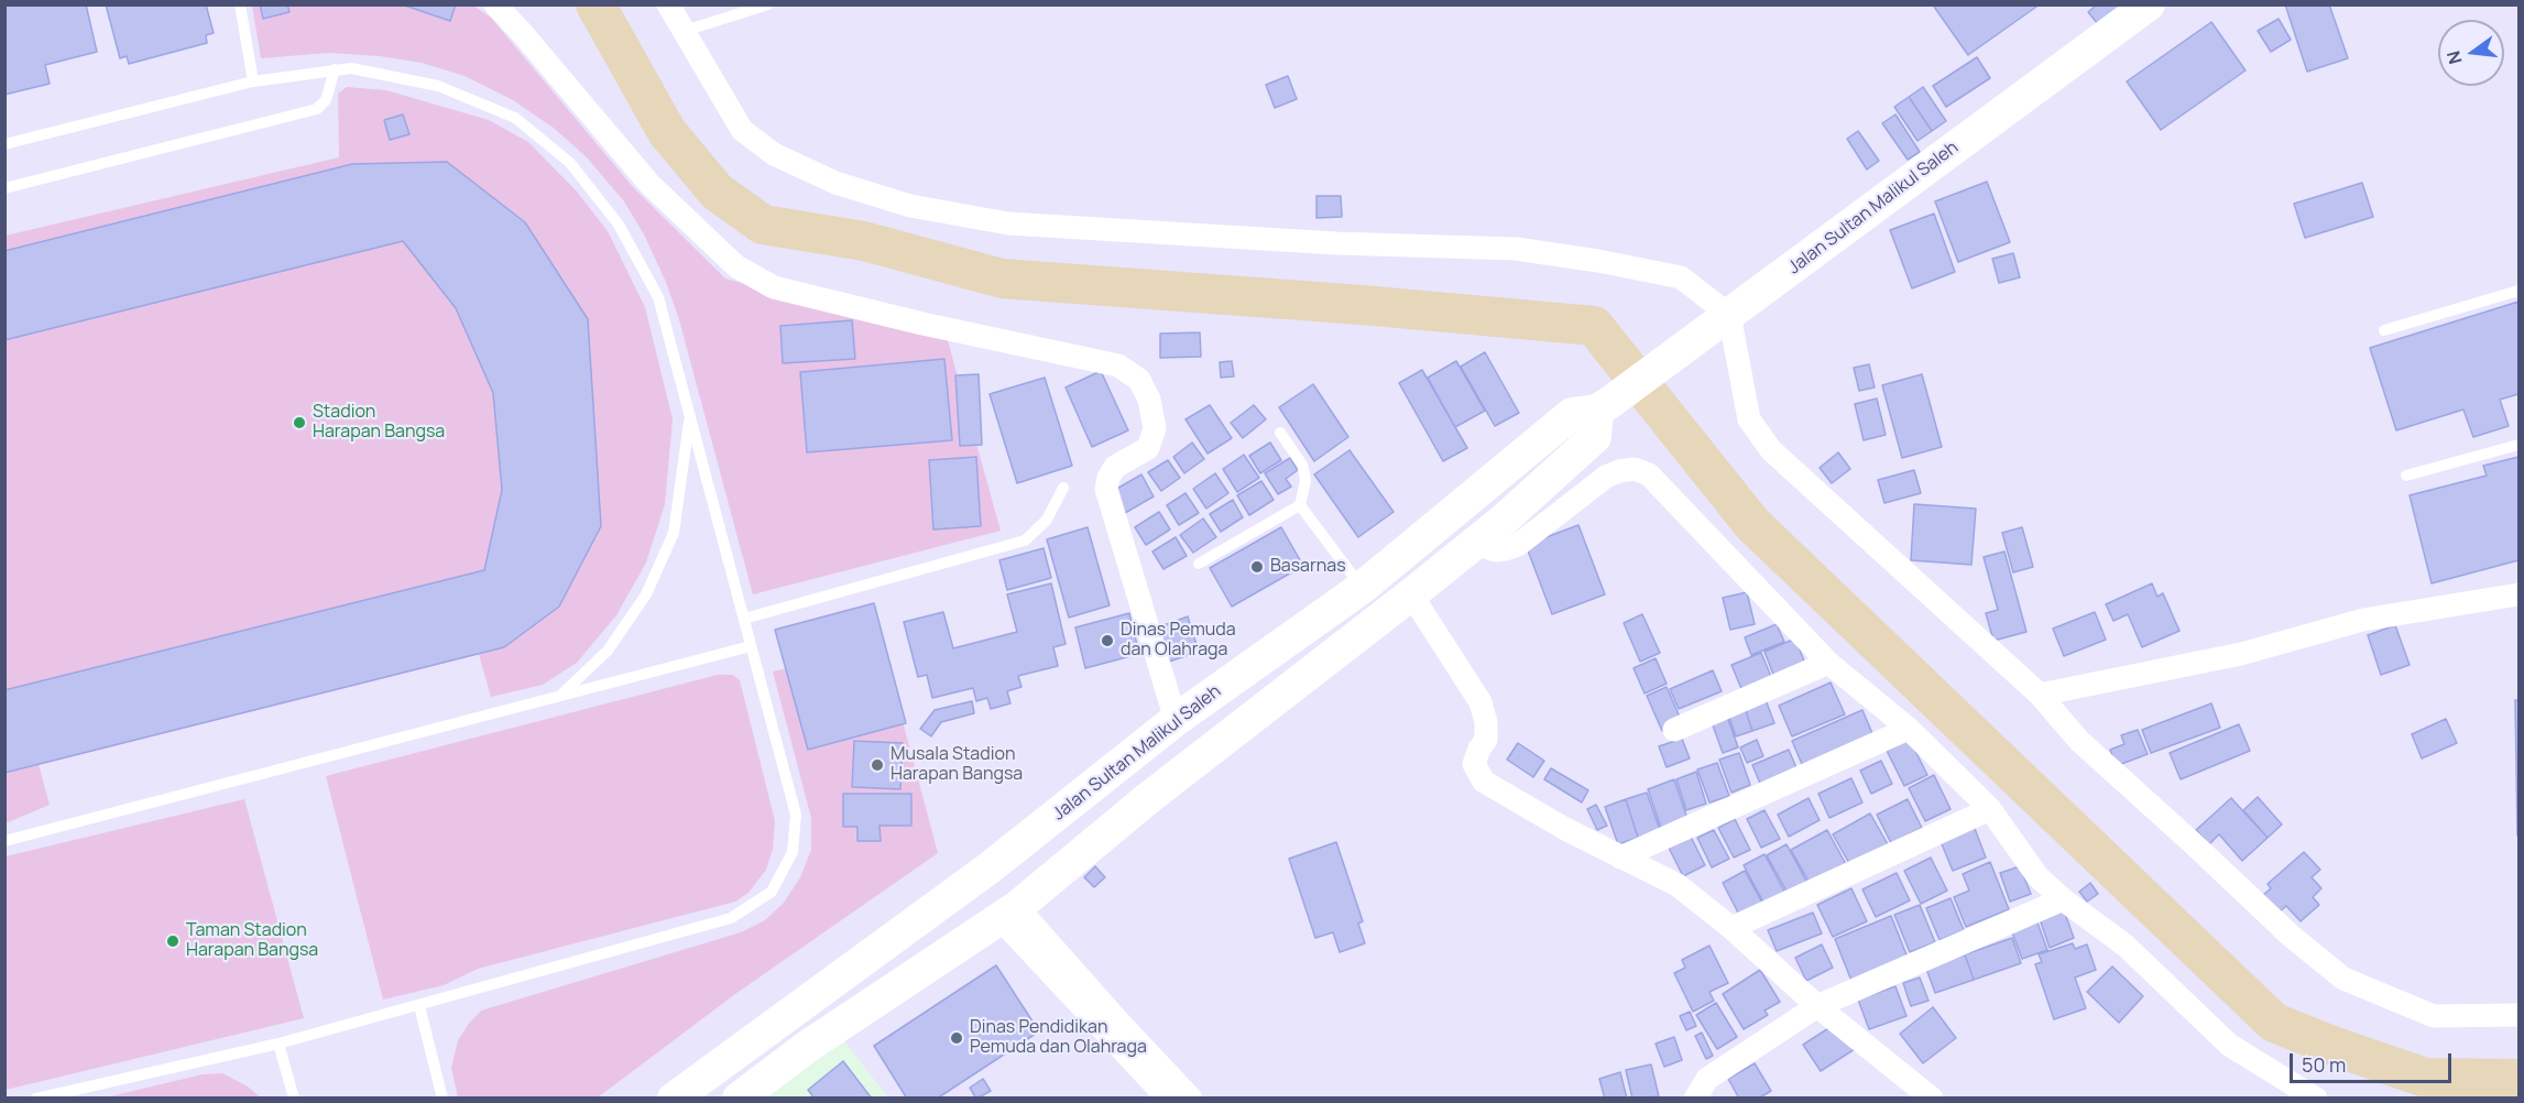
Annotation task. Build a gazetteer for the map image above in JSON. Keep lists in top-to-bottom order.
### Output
{
  "streets": {
    "main road": ["Jalan Sultan Malikul Saleh"]
  },
  "places": [
    "Stadion Harapan Bangsa",
    "Basarnas",
    "Dinas Pemuda dan Olahraga",
    "Musala Stadion Harapan Bangsa",
    "Taman Stadion Harapan Bangsa",
    "Dinas Pendidikan Pemuda dan Olahraga"
  ],
  "scale_bar": "50 m",
  "north": "left"
}
